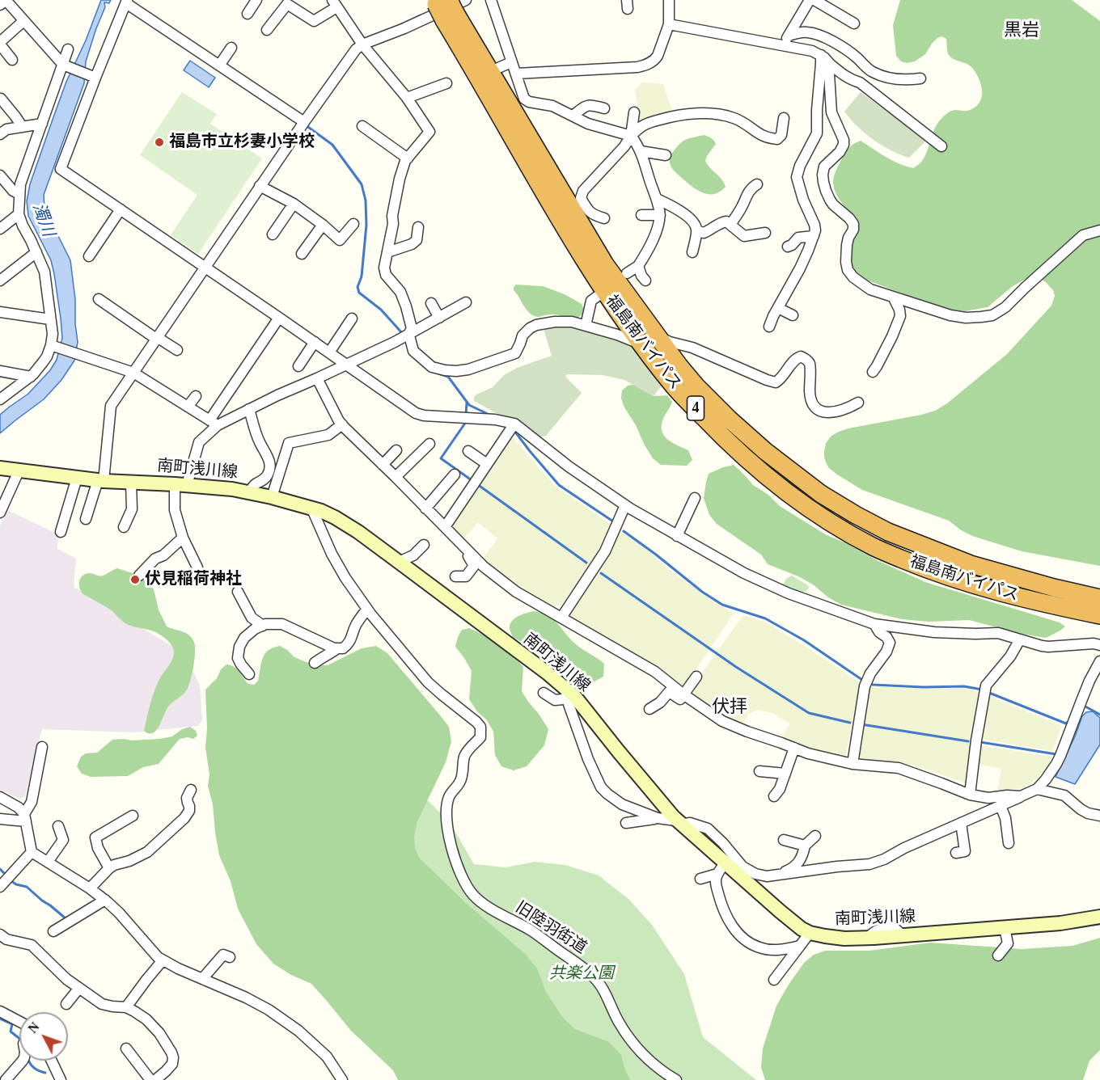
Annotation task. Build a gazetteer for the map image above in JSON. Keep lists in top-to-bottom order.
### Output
{
  "streets": {
    "highway": ["福島南バイパス", "4"],
    "street": ["南町浅川線", "旧陸羽街道"]
  },
  "crossings": [
    ["南町浅川線", "旧陸羽街道"]
  ],
  "districts": ["黒岩", "伏拝"],
  "water": ["濁川"],
  "parks": ["共楽公園"],
  "places": ["福島市立杉妻小学校", "伏見稲荷神社"],
  "north": "top left"
}
